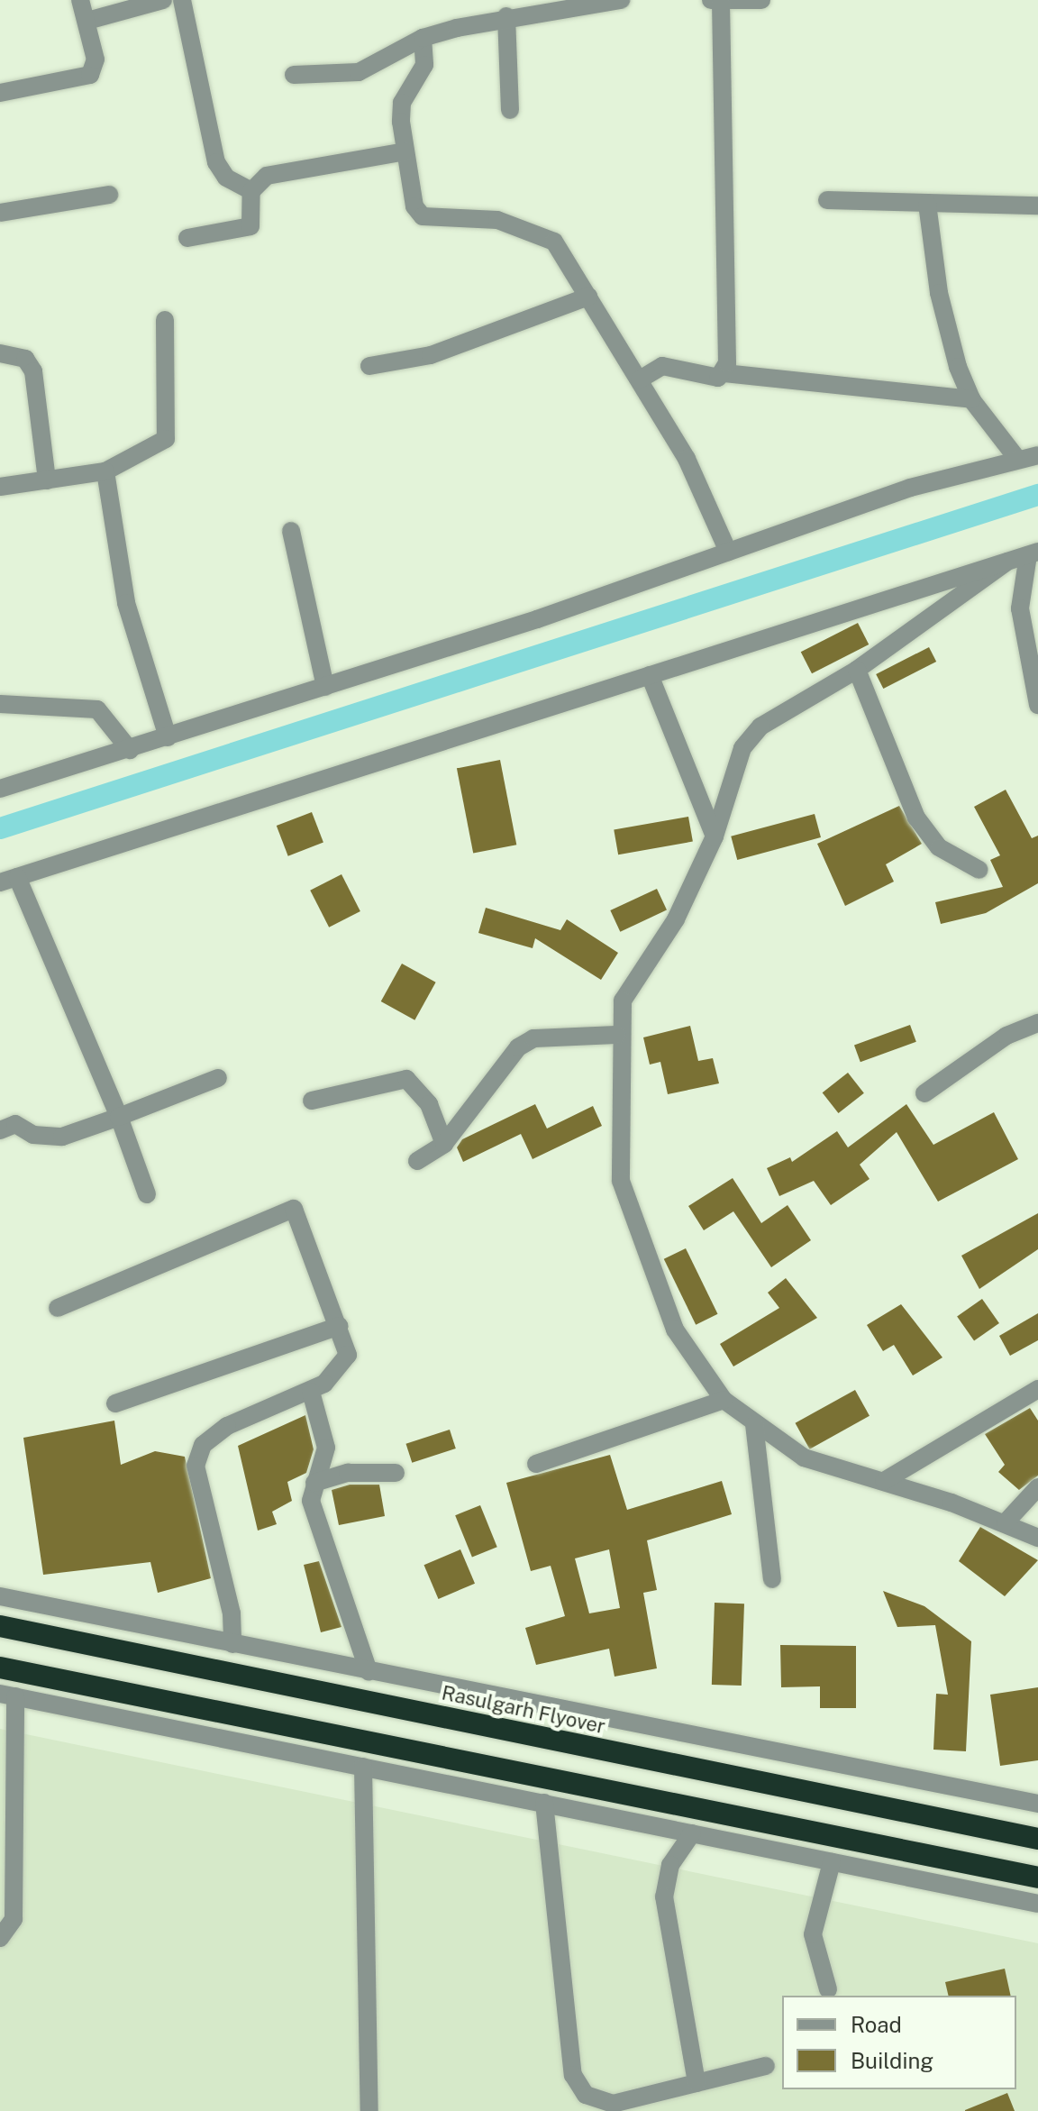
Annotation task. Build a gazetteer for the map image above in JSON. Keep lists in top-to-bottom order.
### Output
{
  "streets": {
    "highway": ["Rasulgarh Flyover"]
  },
  "legend": ["Road", "Building"]
}
